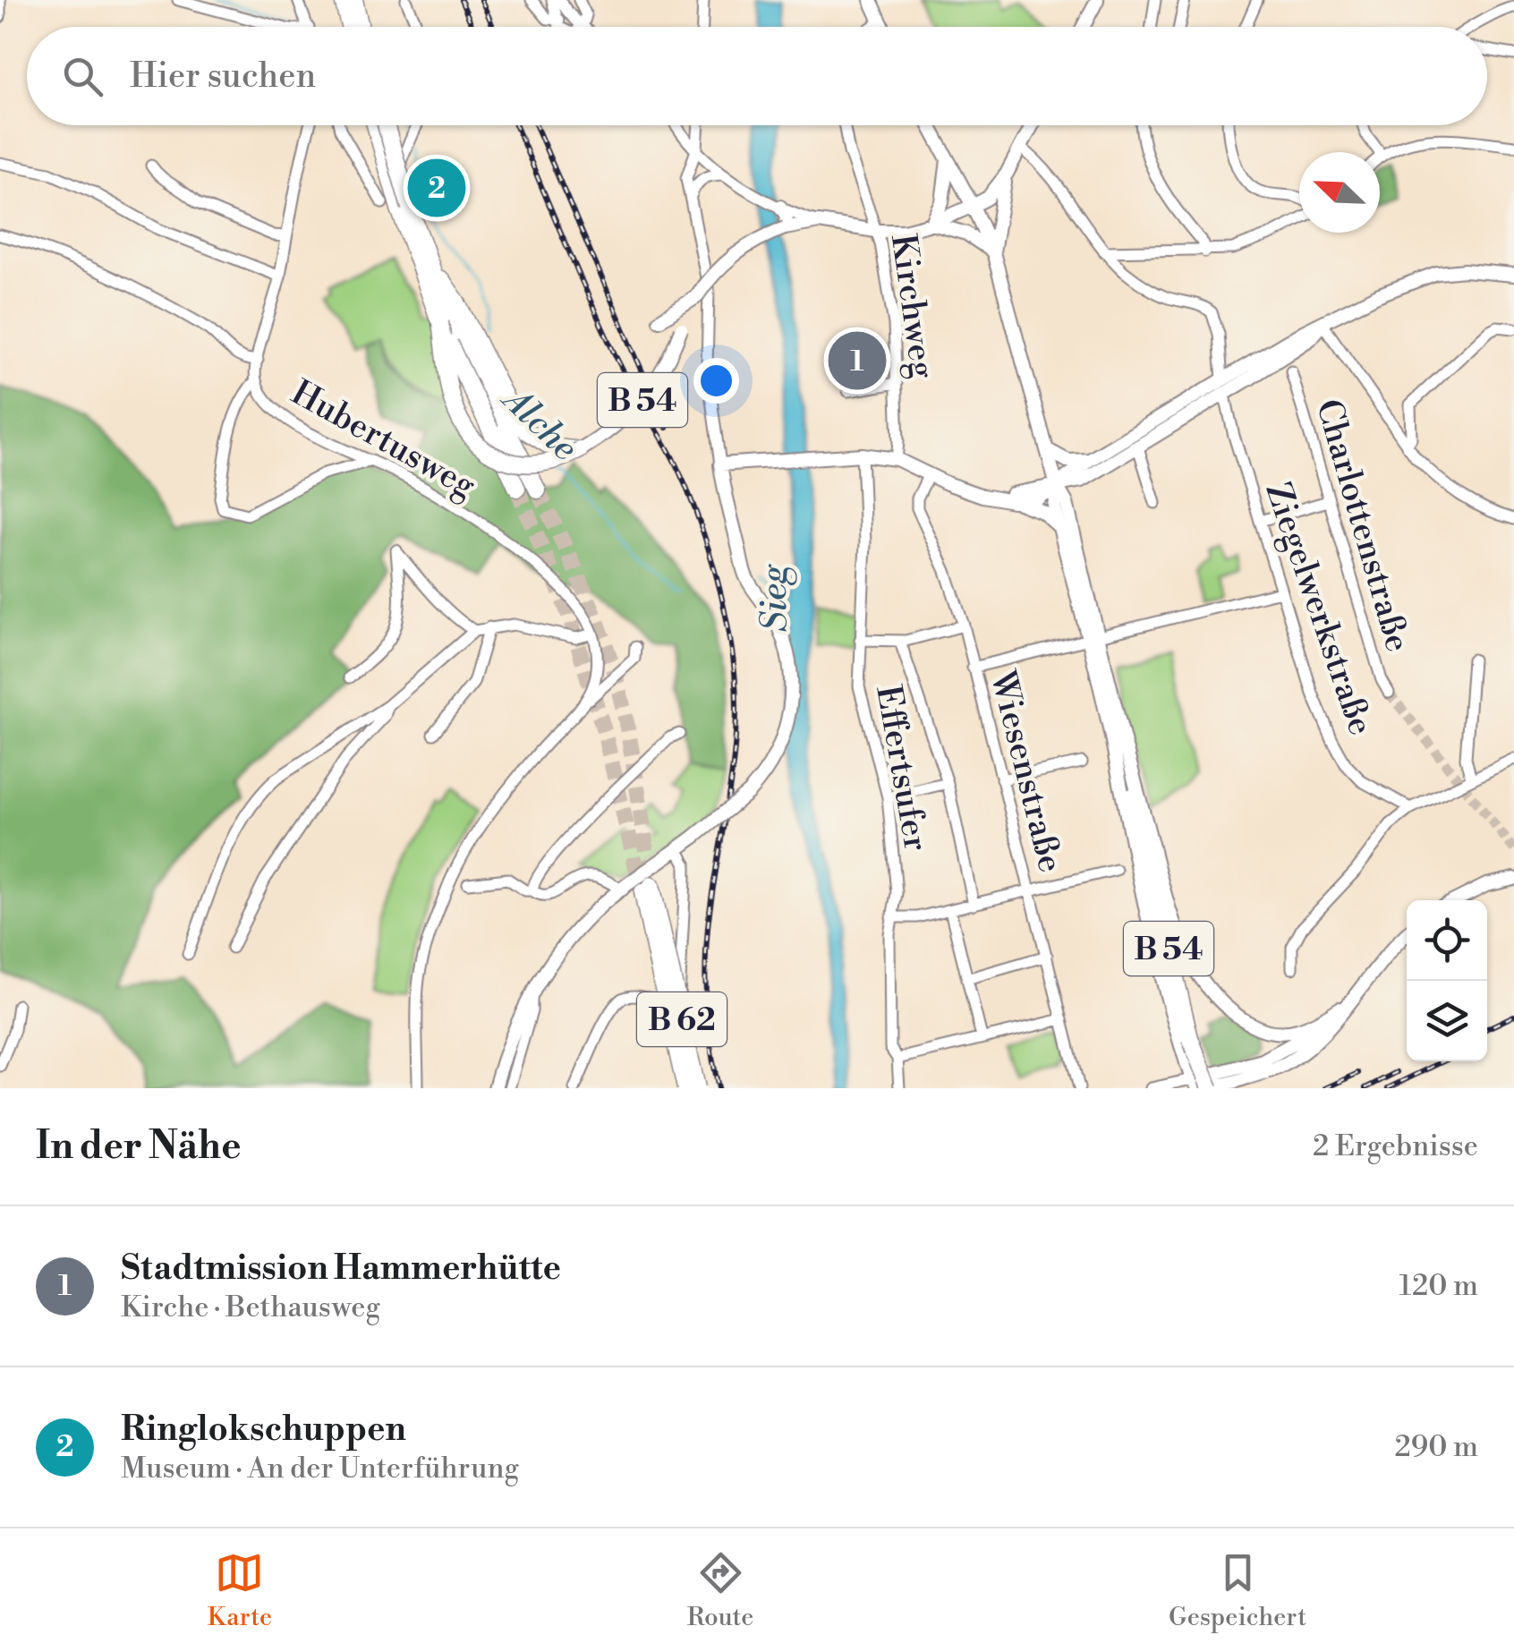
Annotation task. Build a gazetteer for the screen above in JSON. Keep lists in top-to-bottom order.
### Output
{
  "streets": {
    "highway": ["B 54", "B 62"],
    "street": [
      "Kirchweg",
      "Hubertusweg",
      "Charlottenstraße",
      "Ziegelwerkstraße",
      "Effertsufer",
      "Wiesenstraße"
    ]
  },
  "crossings": [
    ["Kirchweg", "B 54"]
  ],
  "water": ["Alche", "Sieg"],
  "north": "top left",
  "page": {
    "search": "Hier suchen",
    "pins": ["2", "1"],
    "heading": ["In der Nähe", "2 Ergebnisse"],
    "list": [
      {
        "mark": "1",
        "name": "Stadtmission Hammerhütte",
        "note": "Kirche · Bethausweg",
        "value": "120 m"
      },
      {
        "mark": "2",
        "name": "Ringlokschuppen",
        "note": "Museum · An der Unterführung",
        "value": "290 m"
      }
    ],
    "nav": ["Karte", "Route", "Gespeichert"]
  }
}
